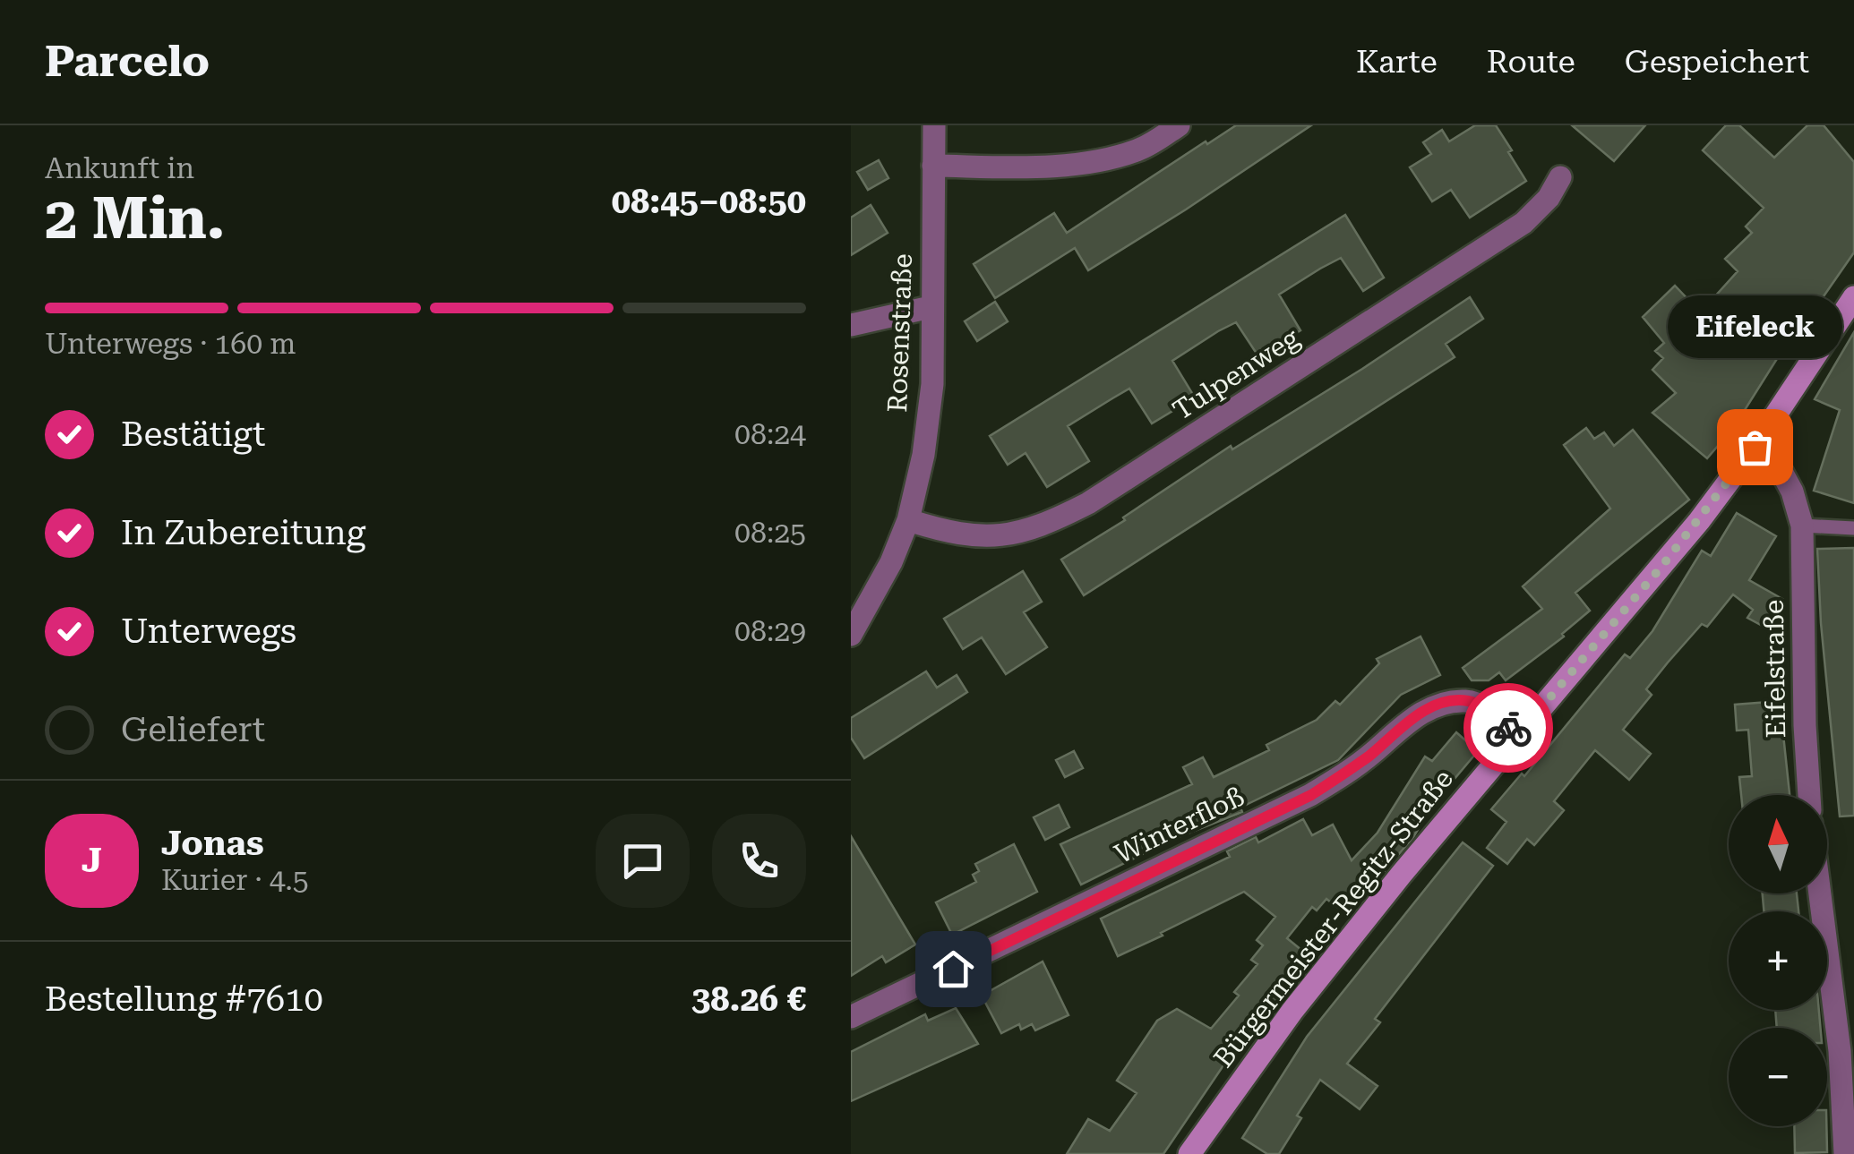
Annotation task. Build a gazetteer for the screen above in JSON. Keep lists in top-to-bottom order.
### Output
{
  "streets": {
    "street": [
      "Rosenstraße",
      "Tulpenweg",
      "Eifelstraße",
      "Winterfloß",
      "Bürgermeister-Regitz-Straße"
    ]
  },
  "crossings": [
    ["Rosenstraße", "Tulpenweg"],
    ["Eifelstraße", "Bürgermeister-Regitz-Straße"],
    ["Winterfloß", "Bürgermeister-Regitz-Straße"]
  ],
  "places": ["Eifeleck"],
  "north": "top",
  "page": {
    "header": "Parcelo",
    "nav": ["Karte", "Route", "Gespeichert"],
    "heading": ["2 Min.", "Ankunft in", "08:45–08:50"],
    "panel": [
      "Jonas",
      "Kurier · 4.5",
      "Bestellung #7610",
      "38.26 €"
    ],
    "bar": "Unterwegs · 160 m",
    "bubble": "Eifeleck",
    "list": [
      ["Bestätigt", "08:24"],
      ["In Zubereitung", "08:25"],
      ["Unterwegs", "08:29"],
      "Geliefert"
    ],
    "map_buttons": ["+", "−"],
    "round": "J"
  }
}
